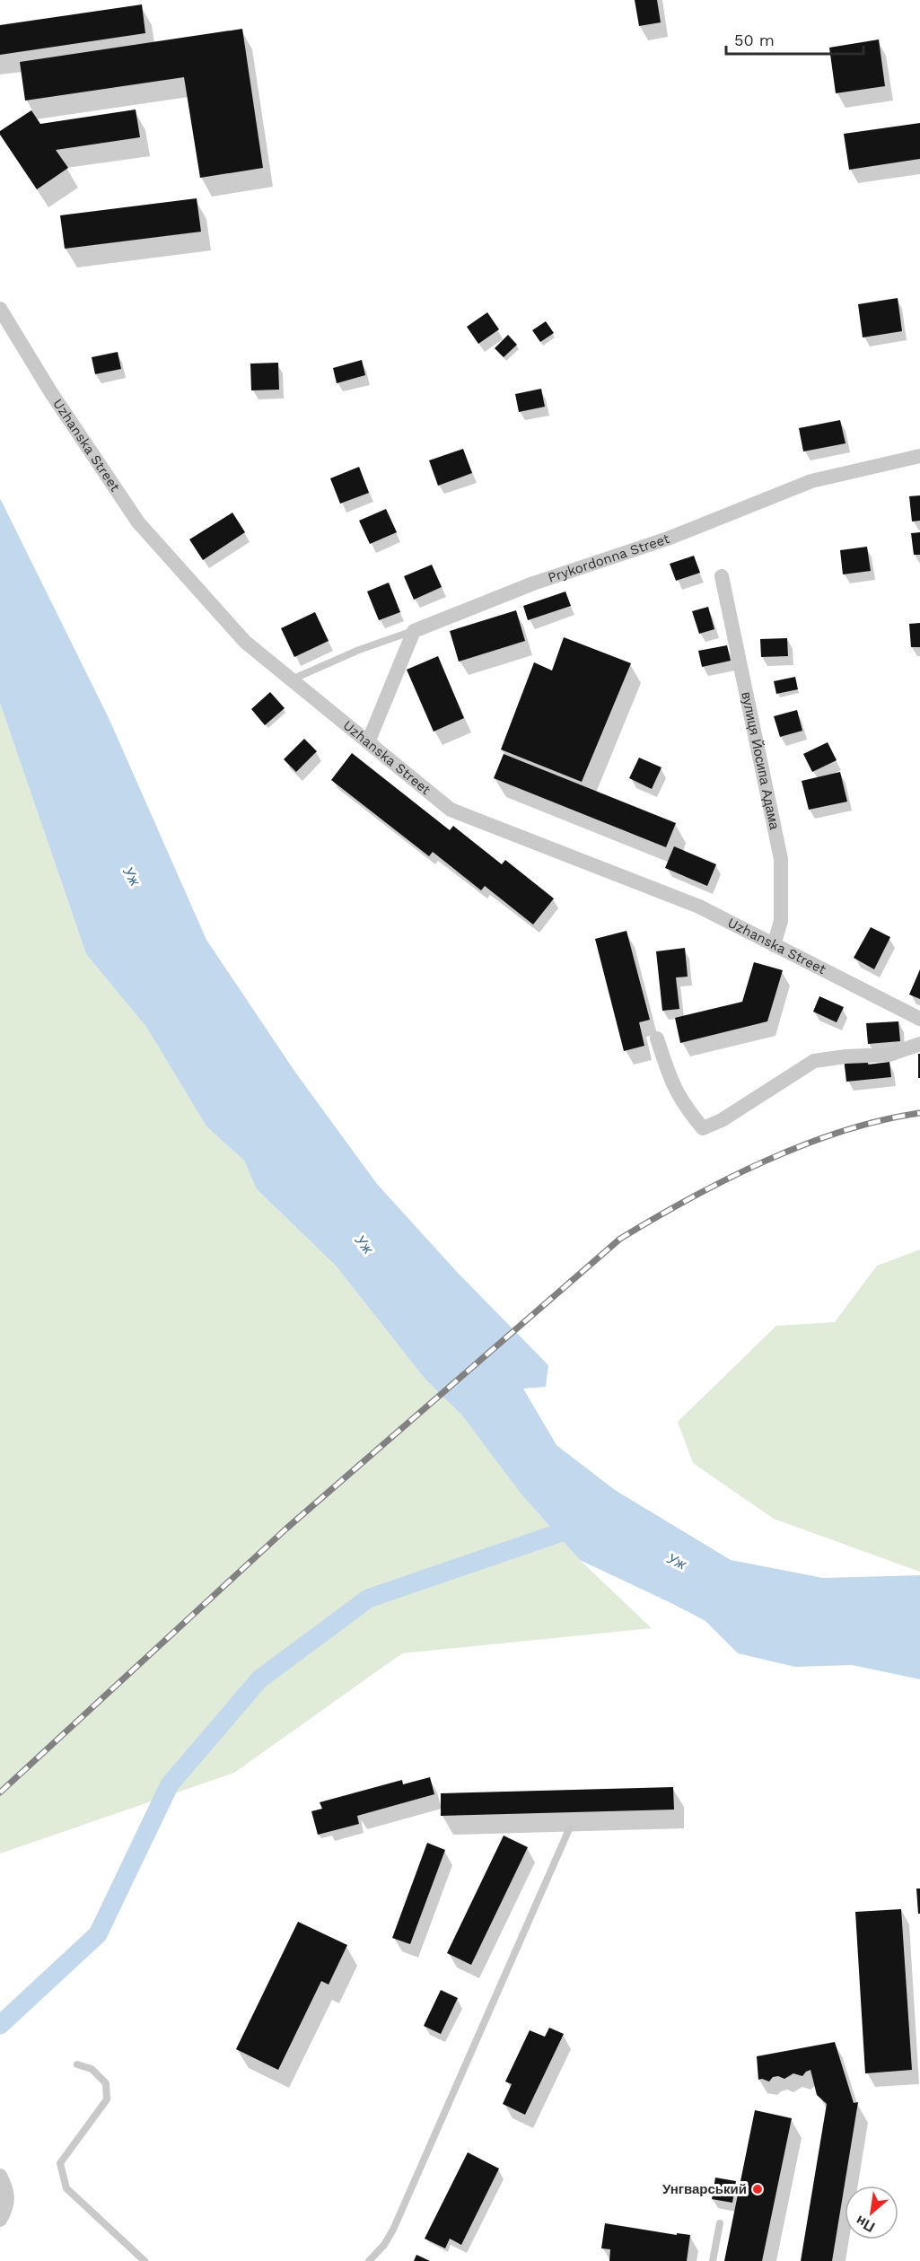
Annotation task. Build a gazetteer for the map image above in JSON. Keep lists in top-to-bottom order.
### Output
{
  "streets": {
    "street": ["Uzhanska Street", "Prykordonna Street", "вулиця Йосипа Адама"]
  },
  "crossings": [
    ["Uzhanska Street", "вулиця Йосипа Адама"]
  ],
  "water": ["Уж"],
  "places": ["Унгварський"],
  "scale_bar": "50 m",
  "north": "bottom left"
}
